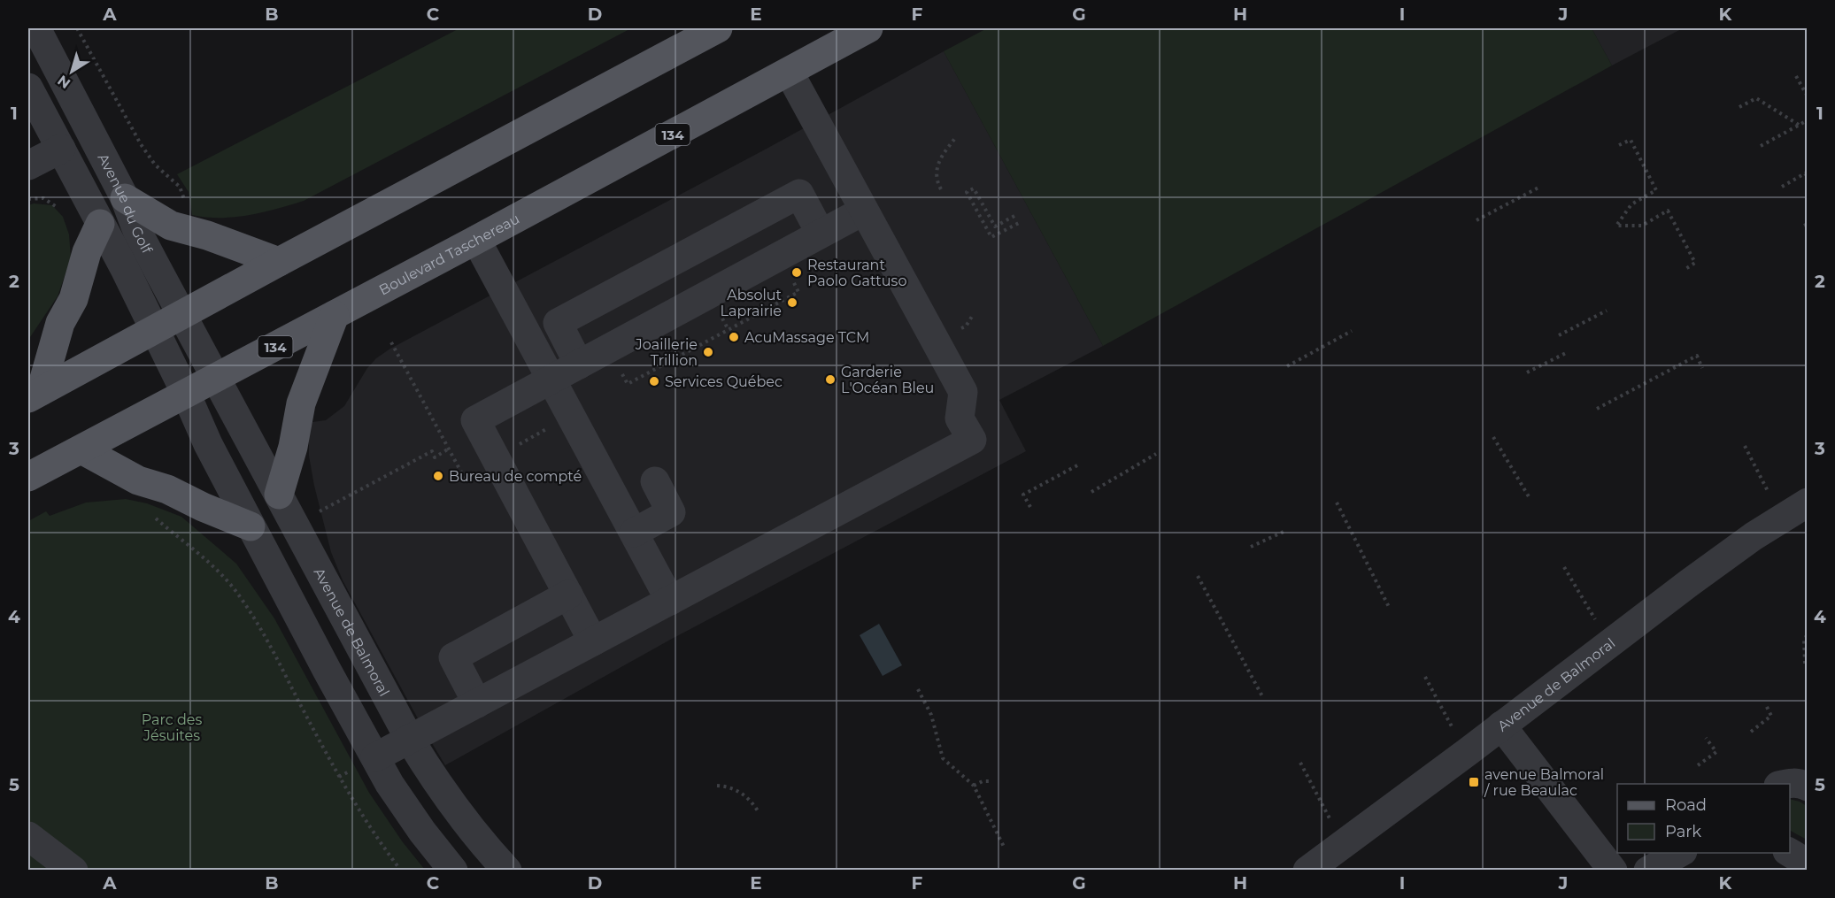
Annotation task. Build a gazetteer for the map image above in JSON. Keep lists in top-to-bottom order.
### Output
{
  "streets": {
    "main road": ["134", "Boulevard Taschereau"],
    "street": ["Avenue du Golf", "Avenue de Balmoral"]
  },
  "crossings": [
    ["Avenue du Golf", "Boulevard Taschereau"],
    ["Avenue du Golf", "Avenue de Balmoral"],
    ["Boulevard Taschereau", "Avenue de Balmoral"]
  ],
  "parks": ["Parc des Jésuites"],
  "places": {
    "other": [
      "Restaurant Paolo Gattuso",
      "Absolut Laprairie",
      "AcuMassage TCM",
      "Joaillerie Trillion",
      "Garderie L'Océan Bleu",
      "Services Québec",
      "Bureau de compté"
    ],
    "transit": ["avenue Balmoral / rue Beaulac"]
  },
  "legend": ["Road", "Park"],
  "north": "bottom left",
  "grid": {
    "columns": [
      "A",
      "B",
      "C",
      "D",
      "E",
      "F",
      "G",
      "H",
      "I",
      "J",
      "K"
    ],
    "rows": [
      "1",
      "2",
      "3",
      "4",
      "5"
    ]
  }
}
